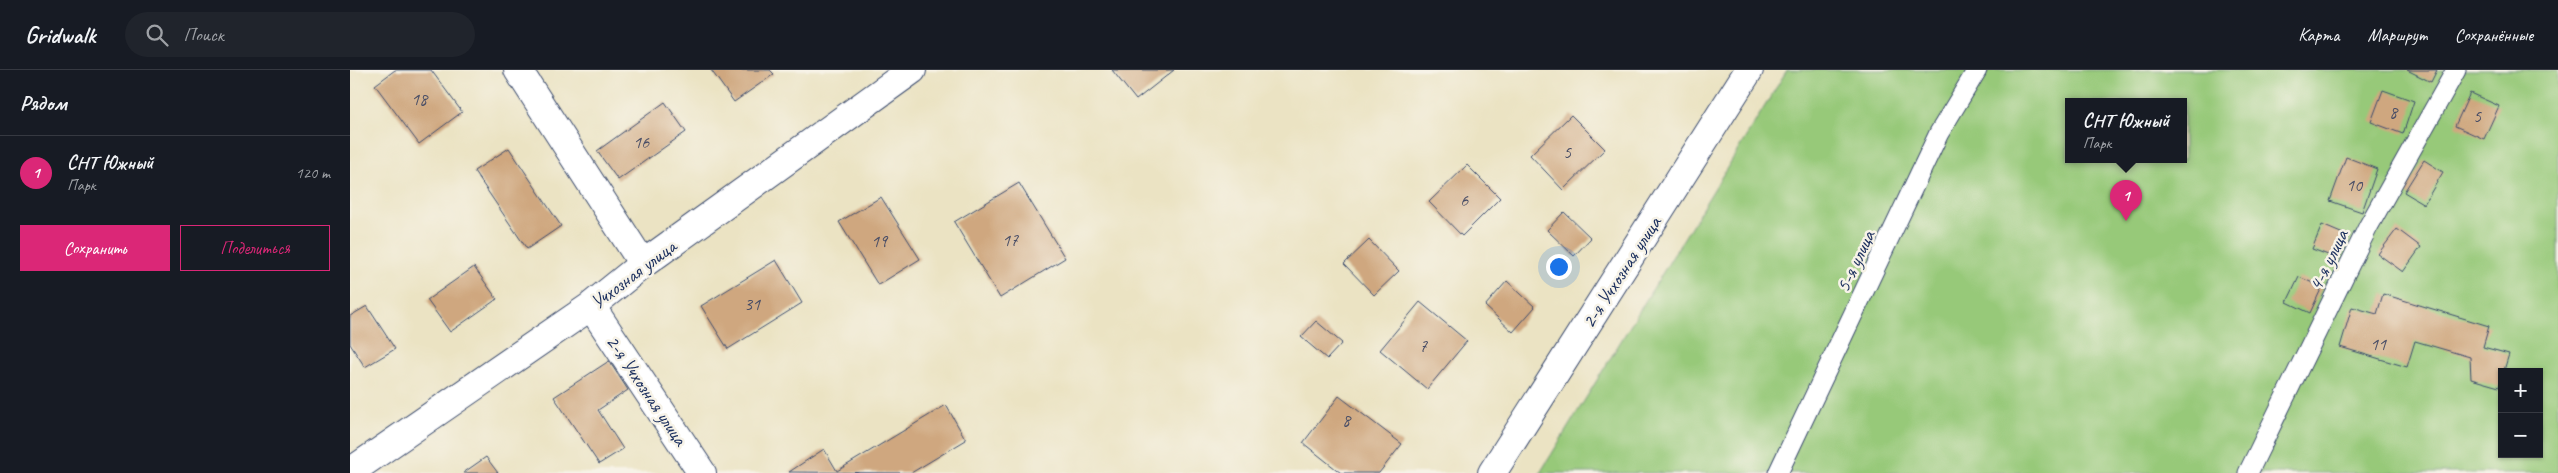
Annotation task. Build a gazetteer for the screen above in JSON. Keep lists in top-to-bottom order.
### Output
{
  "streets": {
    "street": ["2-я Учхозная улица", "Учхозная улица"],
    "lane": ["4-я улица", "5-я улица"]
  },
  "crossings": [
    ["2-я Учхозная улица", "Учхозная улица"]
  ],
  "house_numbers": [
    "18",
    "8",
    "5",
    "16",
    "5",
    "10",
    "6",
    "17",
    "19",
    "31",
    "11",
    "7",
    "8"
  ],
  "page": {
    "header": "Gridwalk",
    "search": "Поиск",
    "nav": ["Карта", "Маршрут", "Сохранённые"],
    "heading": "Рядом",
    "popup": ["СНТ Южный", "Парк"],
    "list": [
      {
        "mark": "1",
        "name": "СНТ Южный",
        "note": "Парк",
        "value": "120 m"
      }
    ],
    "pins": "1",
    "buttons": ["Сохранить", "Поделиться"],
    "map_buttons": ["+", "−"]
  }
}
